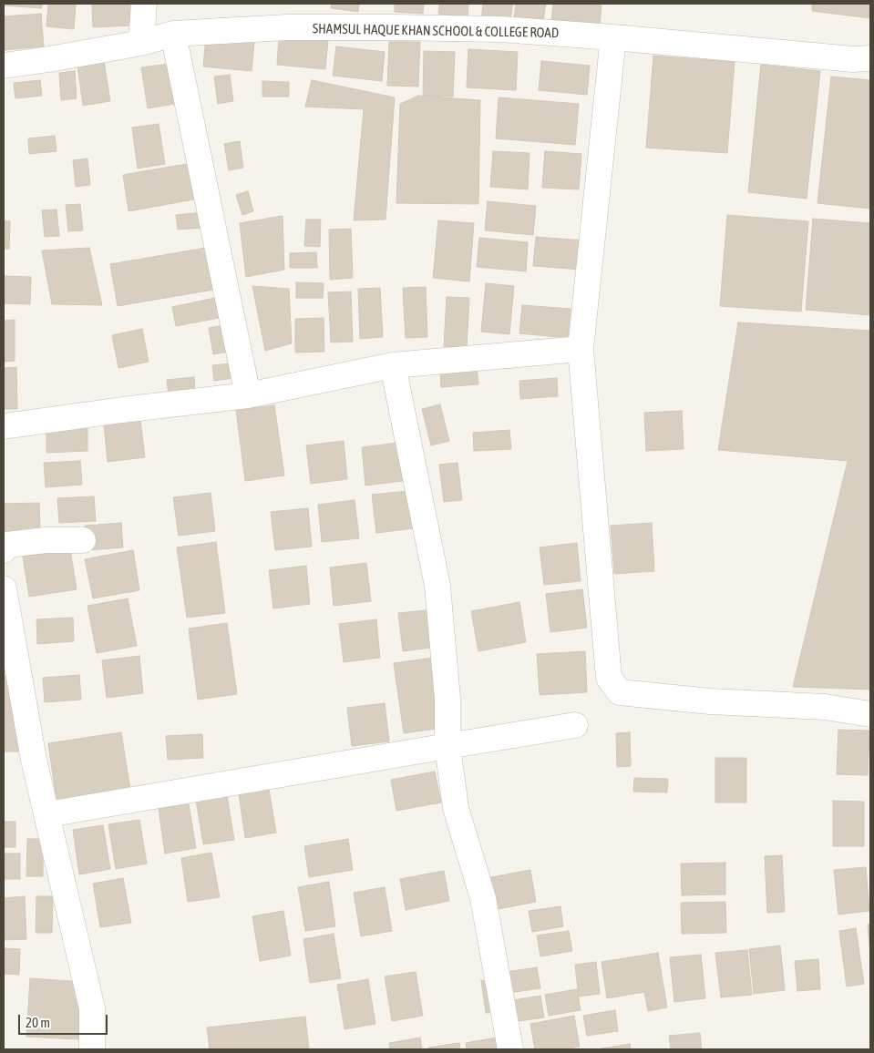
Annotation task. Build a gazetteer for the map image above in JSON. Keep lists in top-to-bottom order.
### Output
{
  "streets": {
    "street": ["SHAMSUL HAQUE KHAN SCHOOL & COLLEGE ROAD"]
  },
  "scale_bar": "20 m"
}
